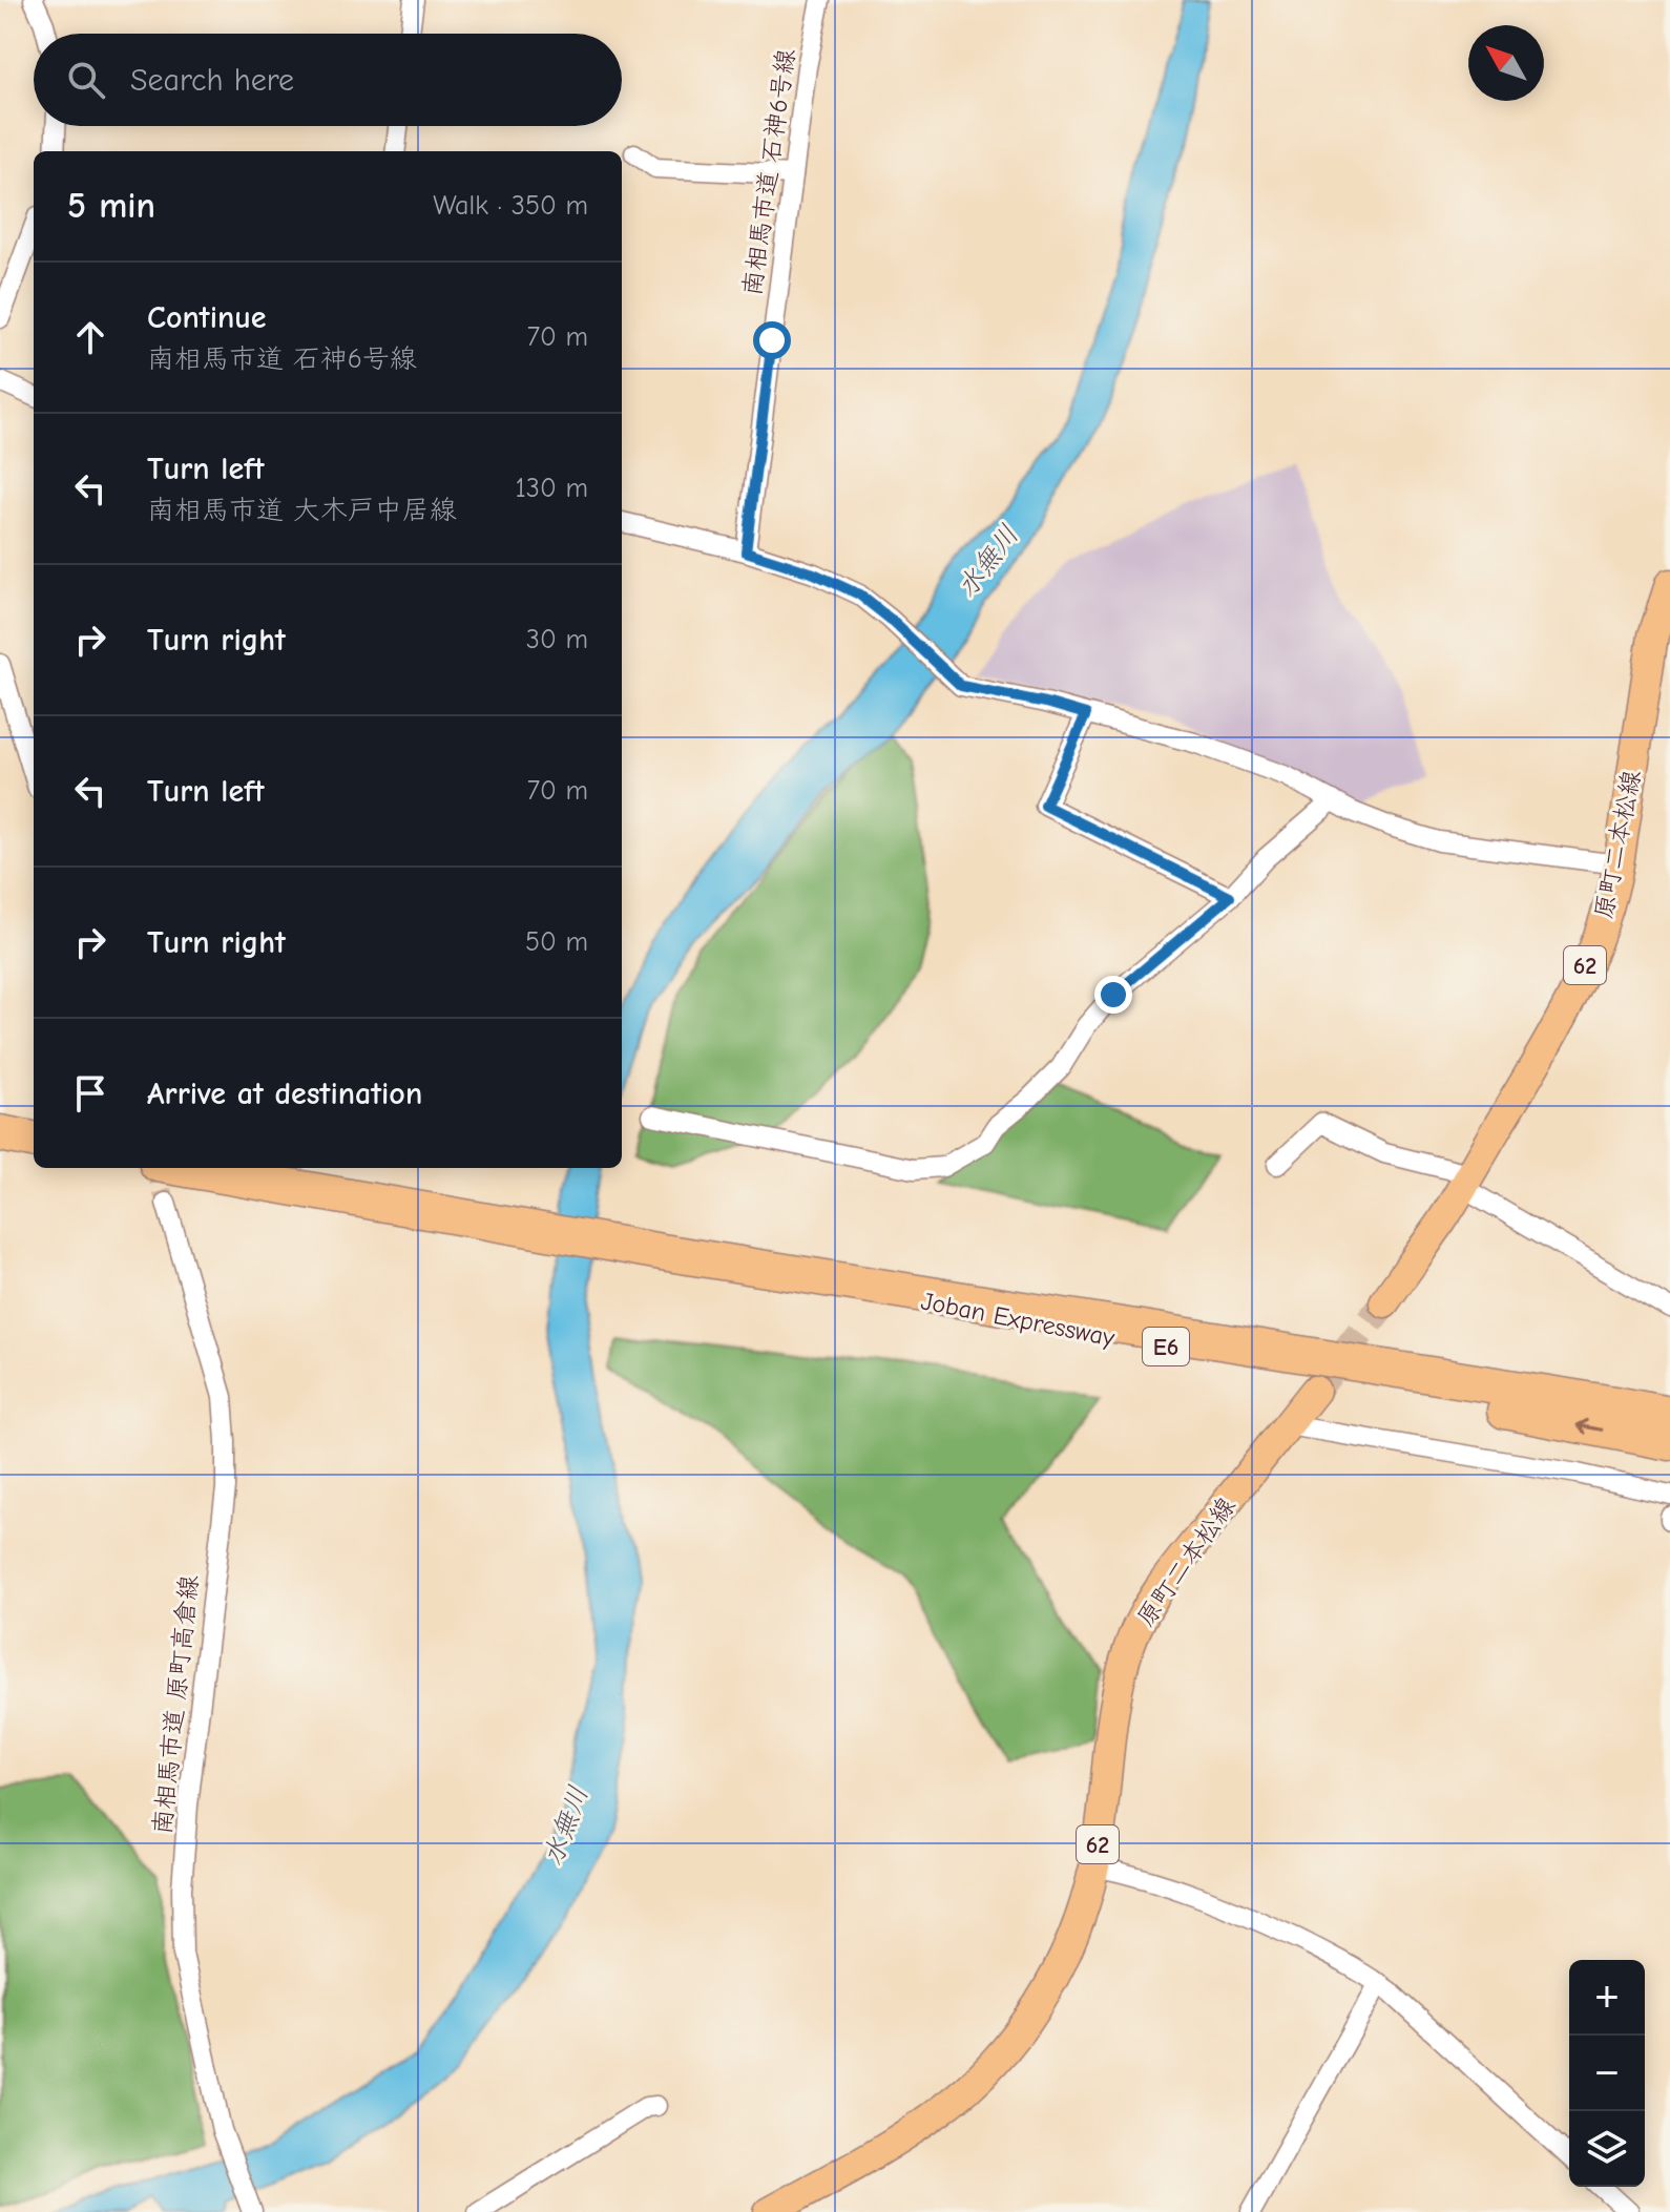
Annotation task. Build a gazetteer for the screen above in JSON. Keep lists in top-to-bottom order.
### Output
{
  "streets": {
    "highway": ["Joban Expressway", "E6"],
    "main road": ["原町二本松線", "62"],
    "street": ["南相馬市道 石神6号線", "南相馬市道 原町高倉線"]
  },
  "water": ["水無川"],
  "north": "top left",
  "page": {
    "search": "Search here",
    "heading": ["5 min", "Walk · 350 m"],
    "list": [
      ["Continue", "南相馬市道 石神6号線", "70 m"],
      ["Turn left", "南相馬市道 大木戸中居線", "130 m"],
      ["Turn right", "30 m"],
      ["Turn left", "70 m"],
      ["Turn right", "50 m"],
      "Arrive at destination"
    ],
    "map_buttons": ["+", "−"]
  }
}
